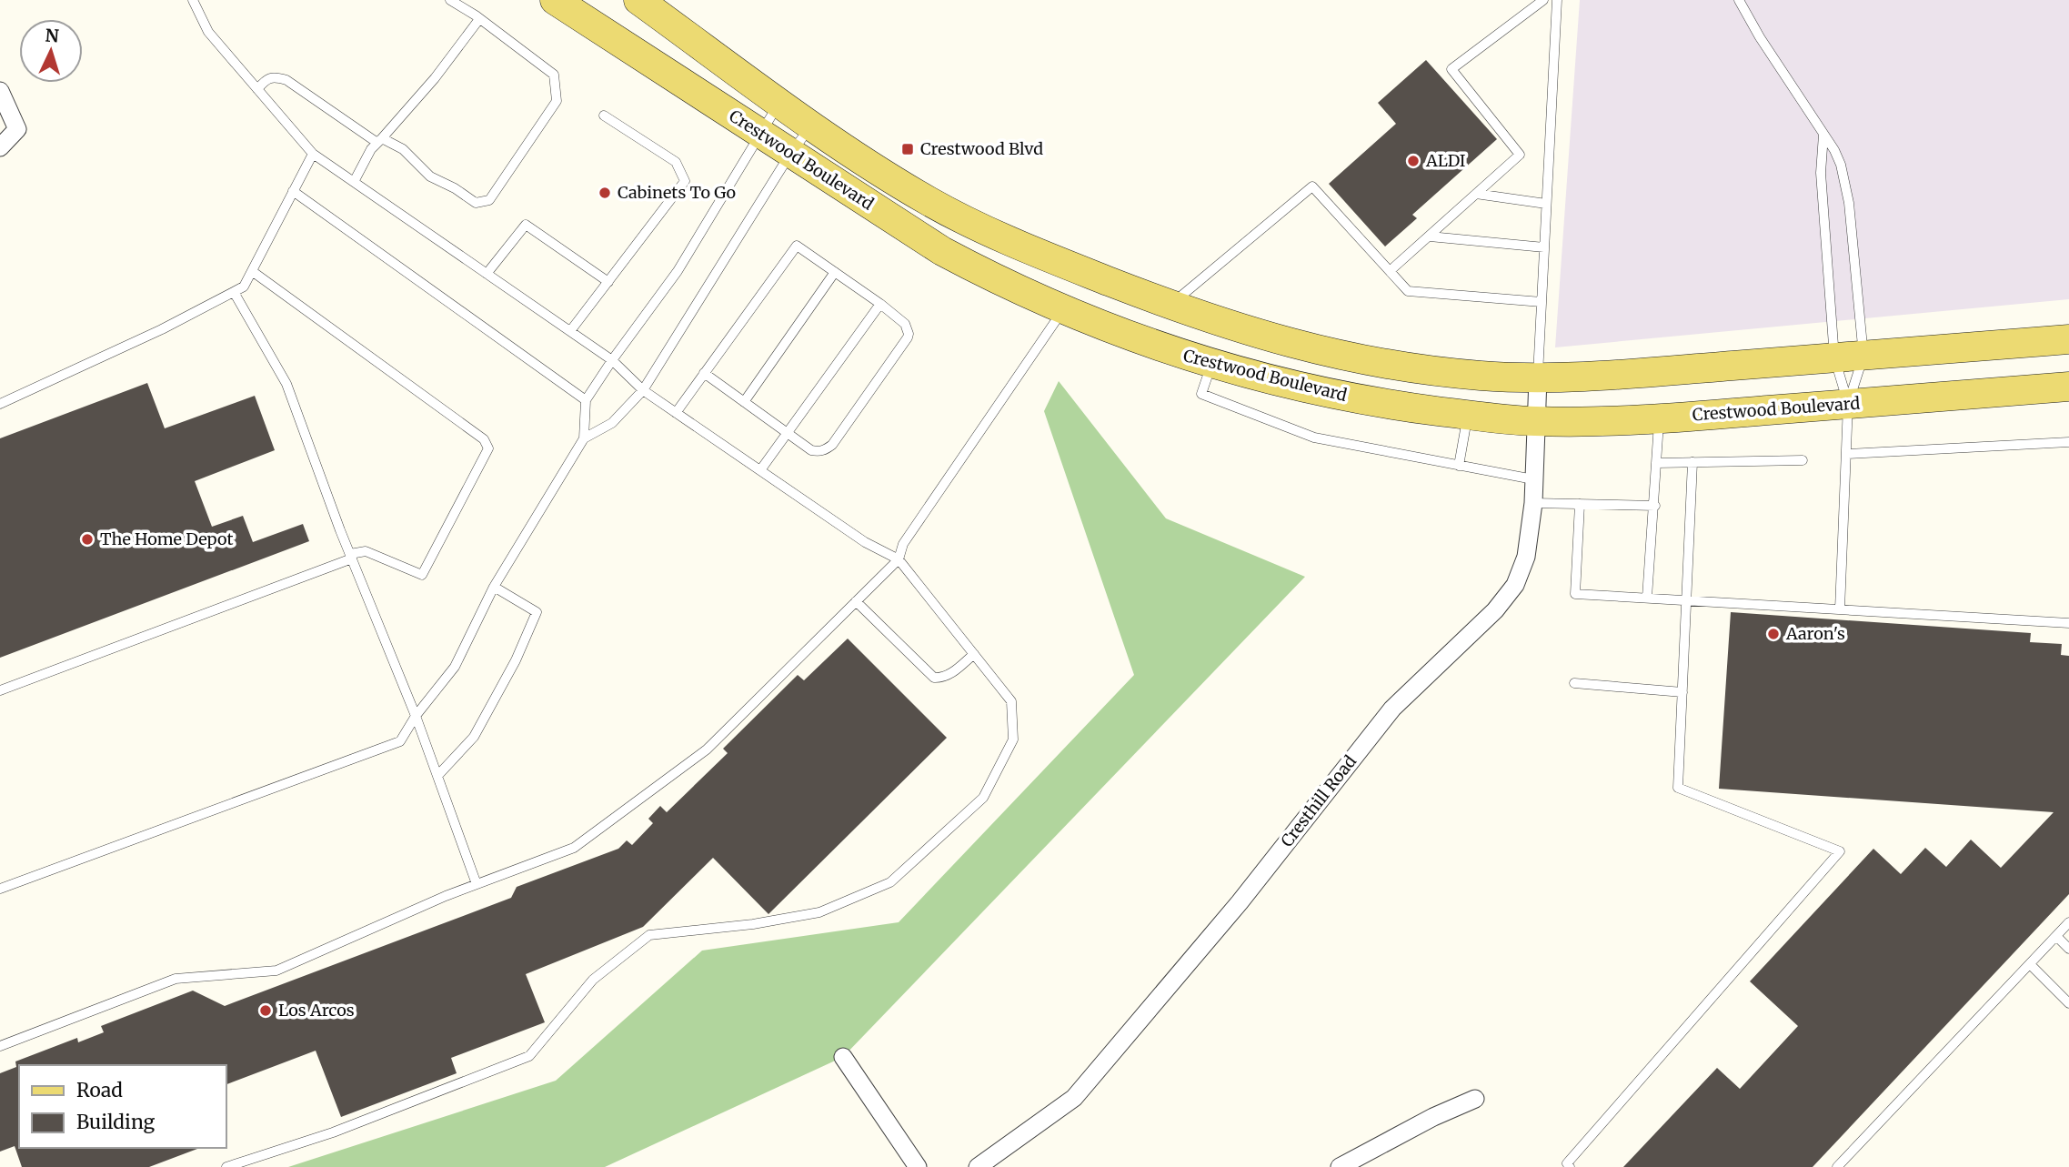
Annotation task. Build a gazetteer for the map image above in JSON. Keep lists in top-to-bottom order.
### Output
{
  "streets": {
    "main road": ["Crestwood Boulevard"],
    "street": ["Cresthill Road"]
  },
  "crossings": [
    ["Crestwood Boulevard", "Cresthill Road"]
  ],
  "places": {
    "transit": ["Crestwood Blvd"],
    "other": [
      "ALDI",
      "Cabinets To Go",
      "The Home Depot",
      "Aaron's",
      "Los Arcos"
    ]
  },
  "legend": ["Road", "Building"],
  "north": "top"
}
